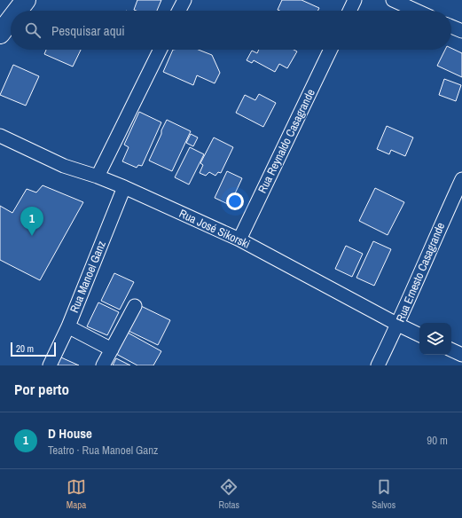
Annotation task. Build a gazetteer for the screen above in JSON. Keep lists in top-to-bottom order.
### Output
{
  "streets": {
    "street": [
      "Rua Reynaldo Casagrande",
      "Rua José Sikorski",
      "Rua Ernesto Casagrande",
      "Rua Manoel Ganz"
    ]
  },
  "crossings": [
    ["Rua Reynaldo Casagrande", "Rua José Sikorski"],
    ["Rua José Sikorski", "Rua Ernesto Casagrande"],
    ["Rua José Sikorski", "Rua Manoel Ganz"]
  ],
  "scale_bar": "20 m",
  "page": {
    "search": "Pesquisar aqui",
    "pins": "1",
    "scale": "20 m",
    "heading": "Por perto",
    "list": [
      {
        "mark": "1",
        "name": "D House",
        "note": "Teatro · Rua Manoel Ganz",
        "value": "90 m"
      }
    ],
    "nav": ["Mapa", "Rotas", "Salvos"]
  }
}
